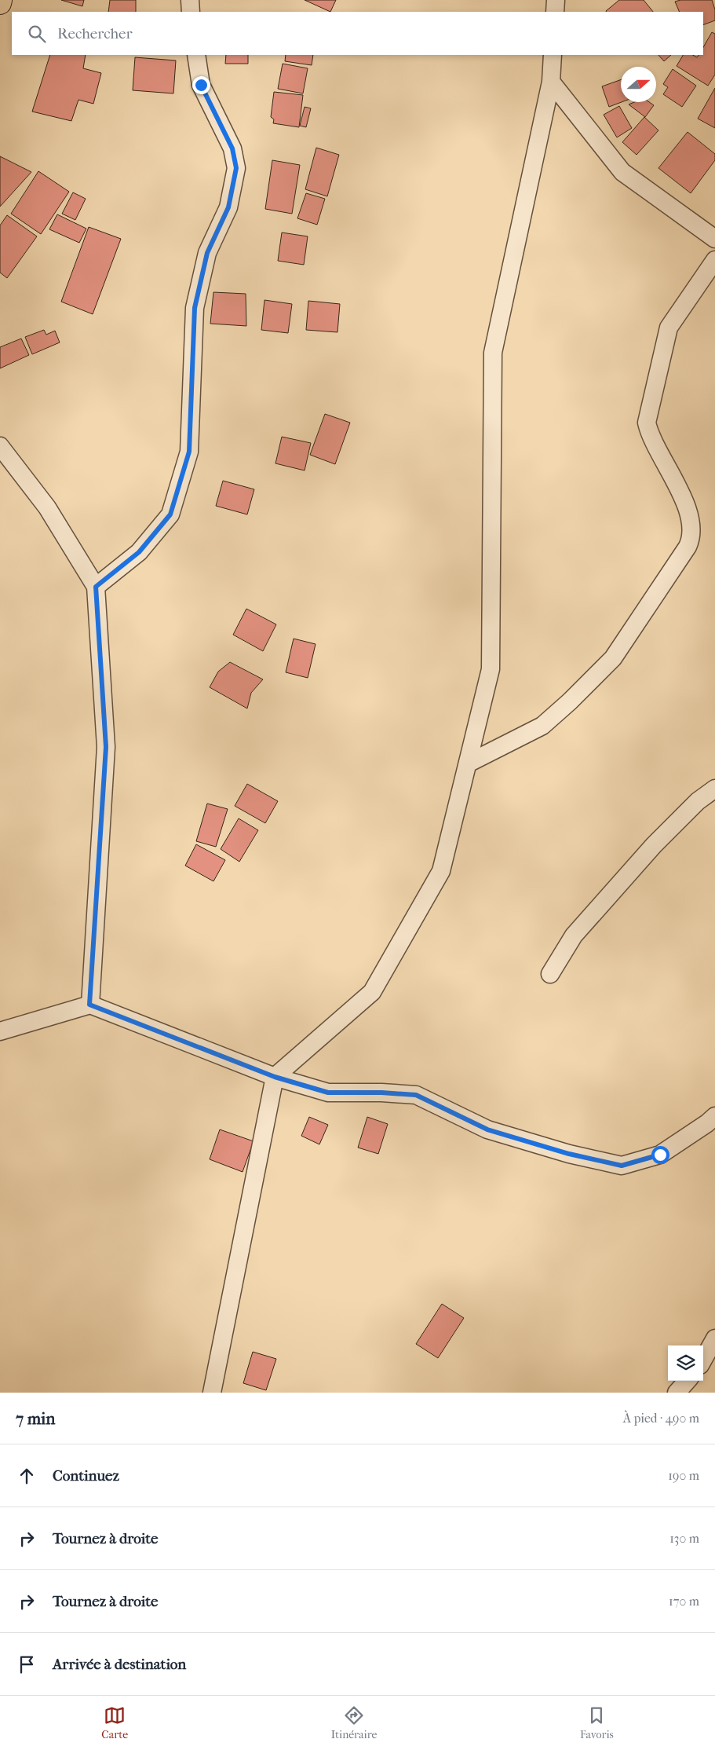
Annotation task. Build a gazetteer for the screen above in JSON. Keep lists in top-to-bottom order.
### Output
{
  "north": "right",
  "page": {
    "search": "Rechercher",
    "heading": ["7 min", "À pied · 490 m"],
    "list": [
      ["Continuez", "190 m"],
      ["Tournez à droite", "130 m"],
      ["Tournez à droite", "170 m"],
      "Arrivée à destination"
    ],
    "nav": ["Carte", "Itinéraire", "Favoris"]
  }
}
